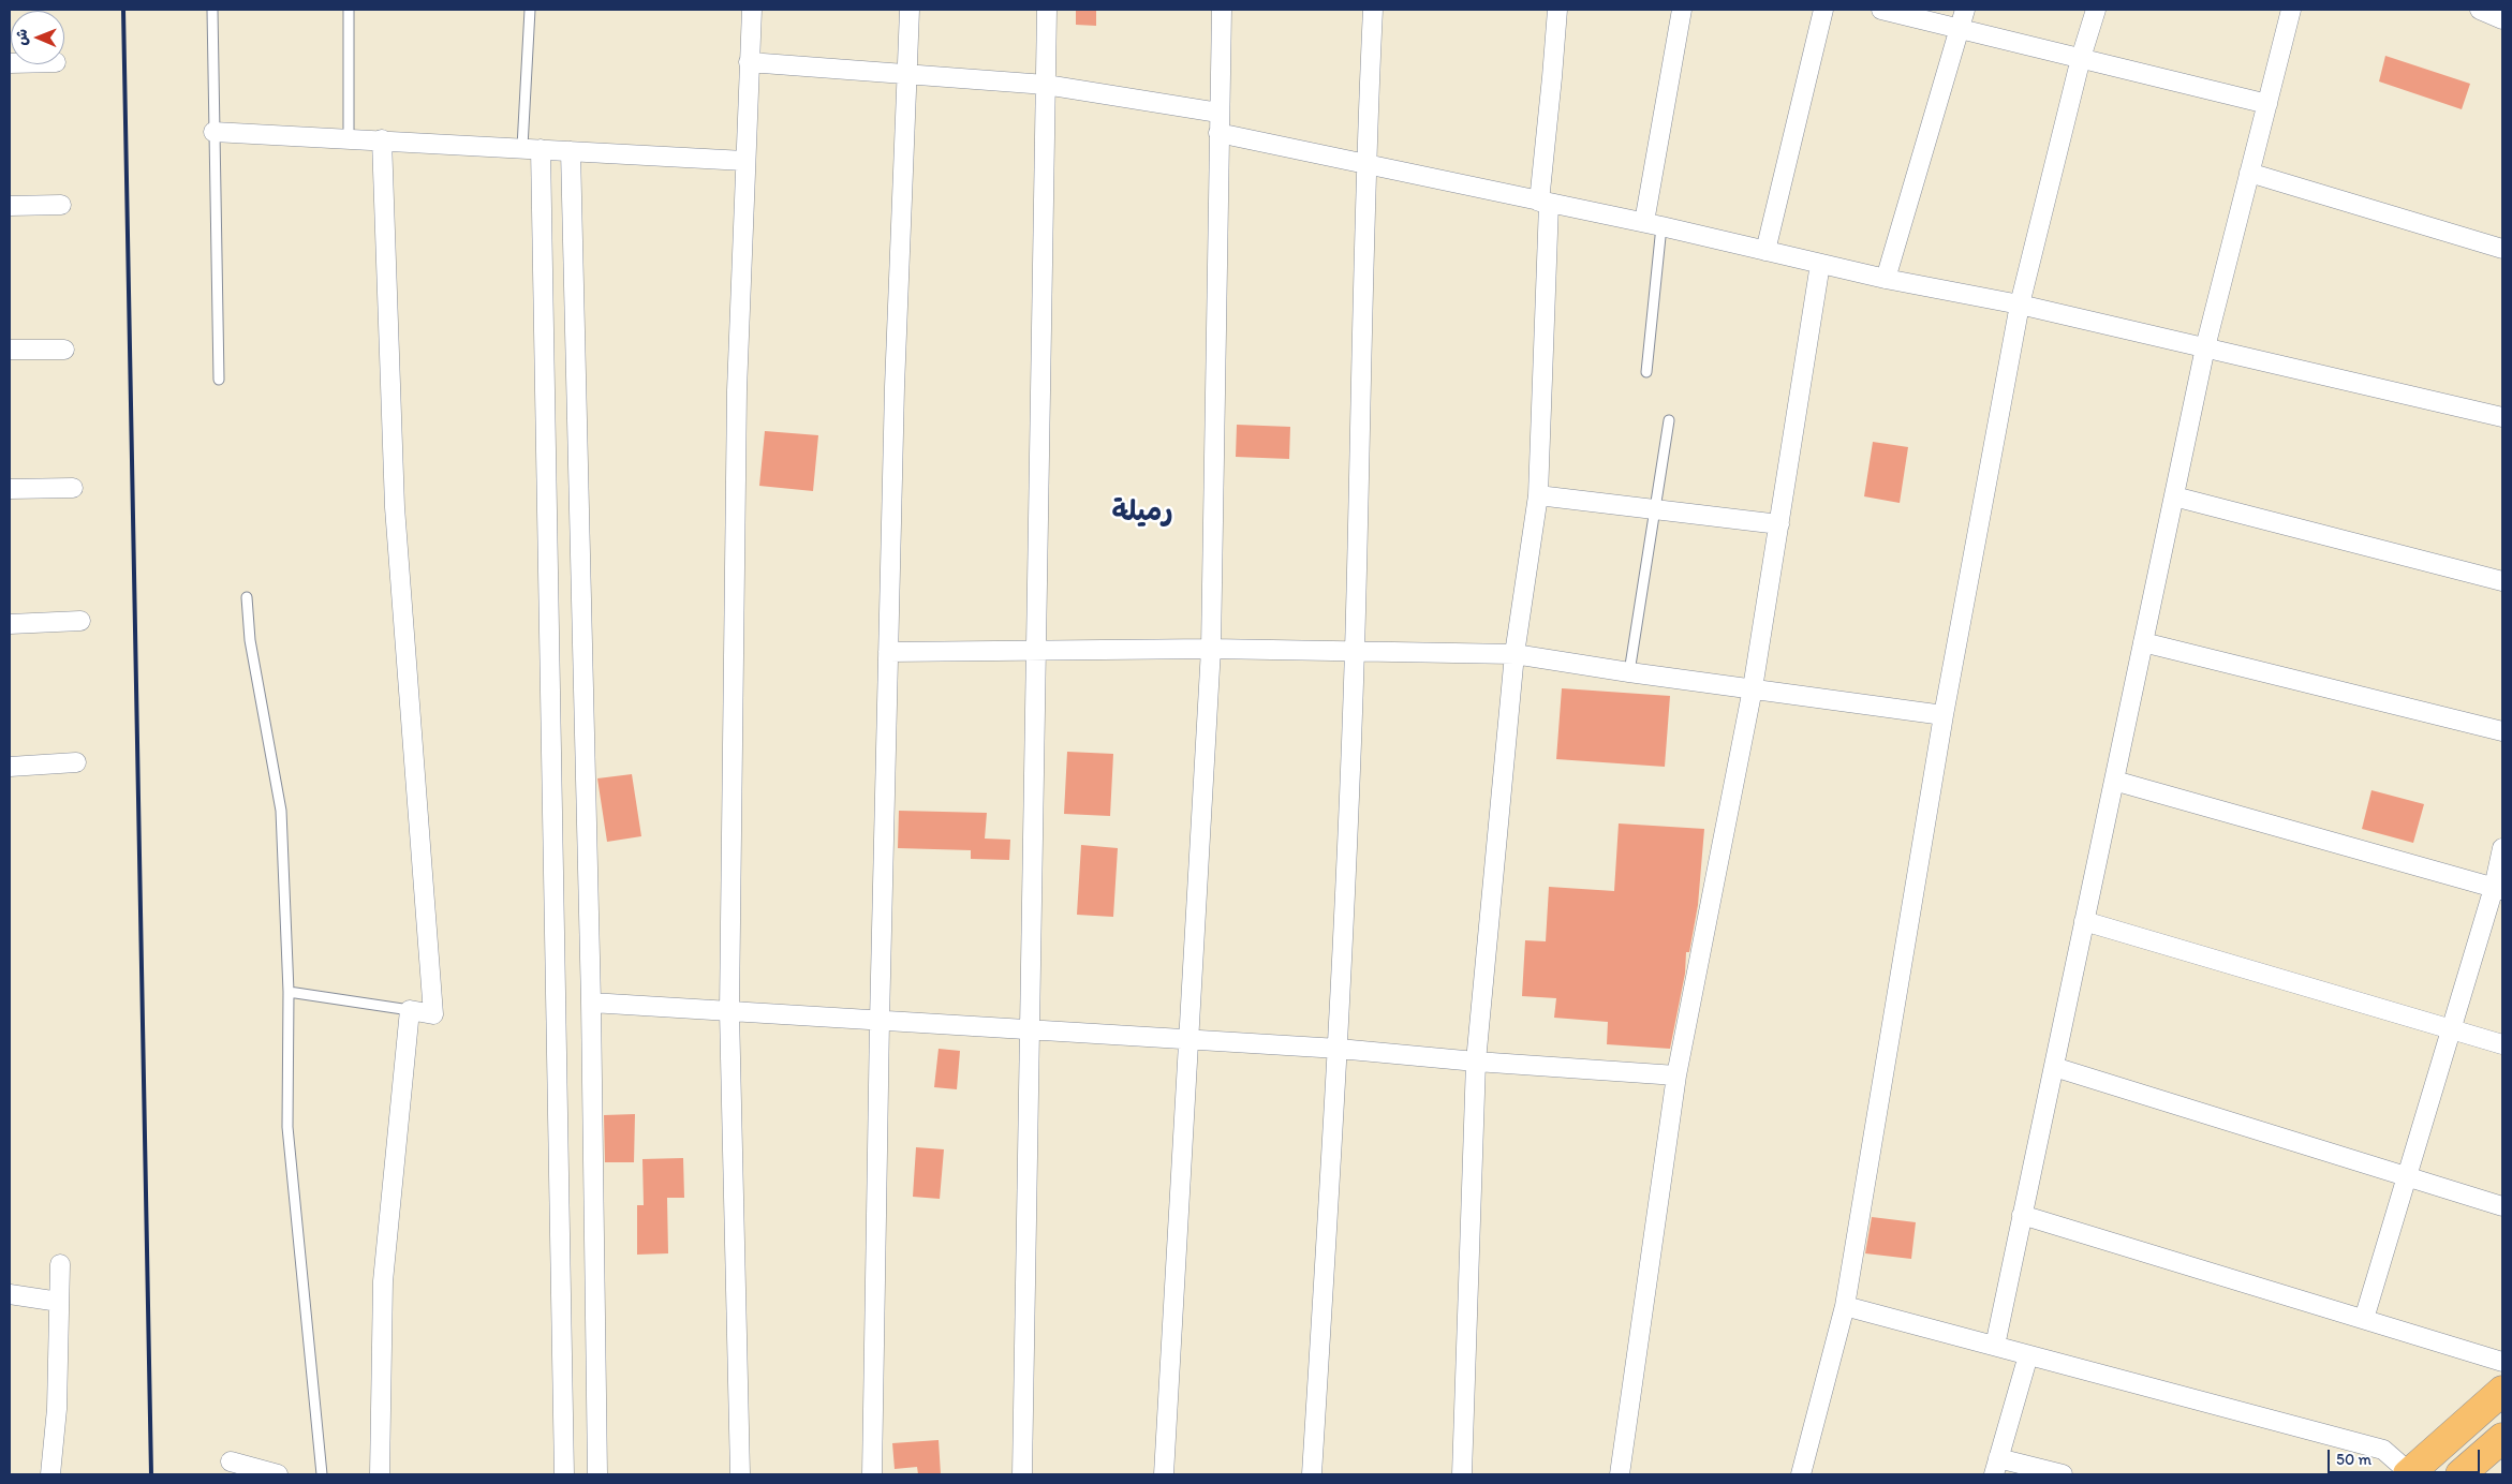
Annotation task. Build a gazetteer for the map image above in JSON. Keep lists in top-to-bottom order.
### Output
{
  "districts": ["رميلة"],
  "scale_bar": "50 m",
  "north": "left"
}
